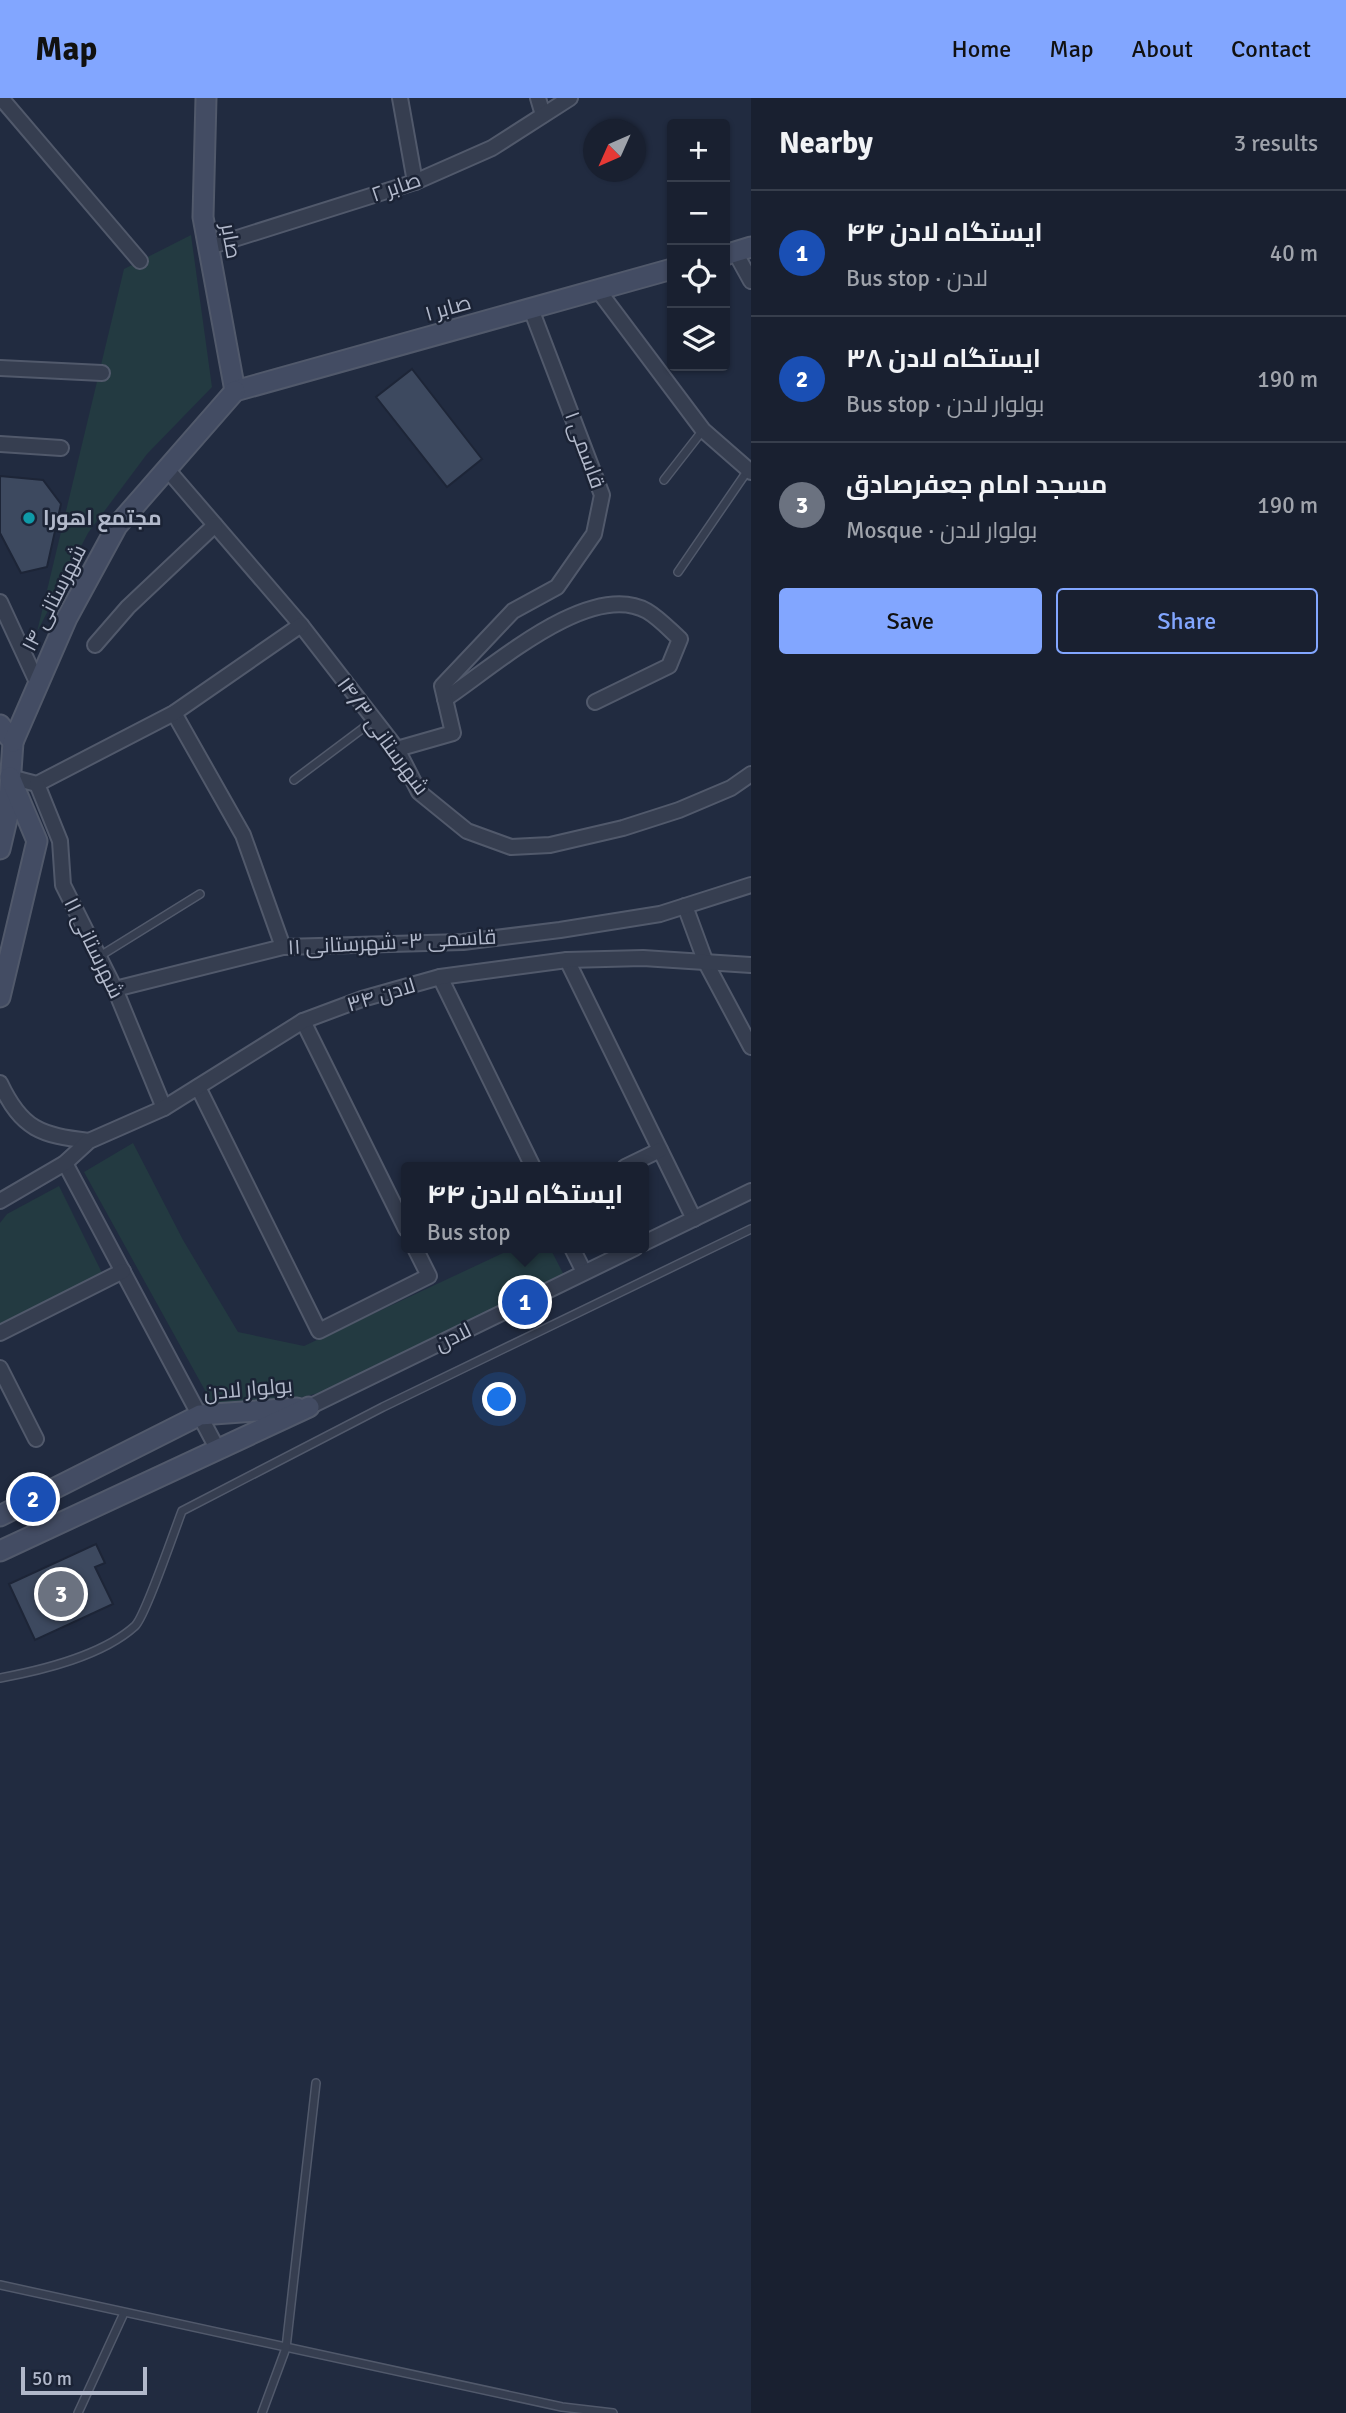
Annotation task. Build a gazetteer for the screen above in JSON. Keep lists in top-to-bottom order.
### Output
{
  "streets": {
    "street": [
      "صابر ۲",
      "صابر",
      "صابر ۱",
      "قاسمی ۱",
      "شهرستانی ۱۴",
      "شهرستانی ۱۴/۳",
      "قاسمی ۳- شهرستانی ۱۱",
      "شهرستانی ۱۱",
      "لادن ۳۴",
      "لادن",
      "بولوار لادن"
    ]
  },
  "crossings": [
    ["صابر ۲", "صابر"],
    ["صابر", "صابر ۱"],
    ["صابر", "شهرستانی ۱۴"],
    ["صابر ۱", "قاسمی ۱"],
    ["صابر ۱", "شهرستانی ۱۴"],
    ["شهرستانی ۱۴", "شهرستانی ۱۴/۳"],
    ["قاسمی ۳- شهرستانی ۱۱", "شهرستانی ۱۱"],
    ["شهرستانی ۱۱", "لادن ۳۴"],
    ["لادن", "بولوار لادن"]
  ],
  "places": ["مجتمع اهورا"],
  "scale_bar": "50 m",
  "north": "bottom left",
  "page": {
    "header": "Map",
    "nav": [
      "Home",
      "Map",
      "About",
      "Contact"
    ],
    "heading": ["Nearby", "3 results"],
    "map_buttons": ["+", "−"],
    "list": [
      {
        "mark": "1",
        "name": "ایستگاه لادن ۴۴",
        "note": "Bus stop · لادن",
        "value": "40 m"
      },
      {
        "mark": "2",
        "name": "ایستگاه لادن ۳۸",
        "note": "Bus stop · بولوار لادن",
        "value": "190 m"
      },
      {
        "mark": "3",
        "name": "مسجد امام جعفرصادق",
        "note": "Mosque · بولوار لادن",
        "value": "190 m"
      }
    ],
    "buttons": ["Save", "Share"],
    "popup": ["ایستگاه لادن ۴۴", "Bus stop"],
    "pins": ["1", "2", "3"],
    "scale": "50 m"
  }
}
